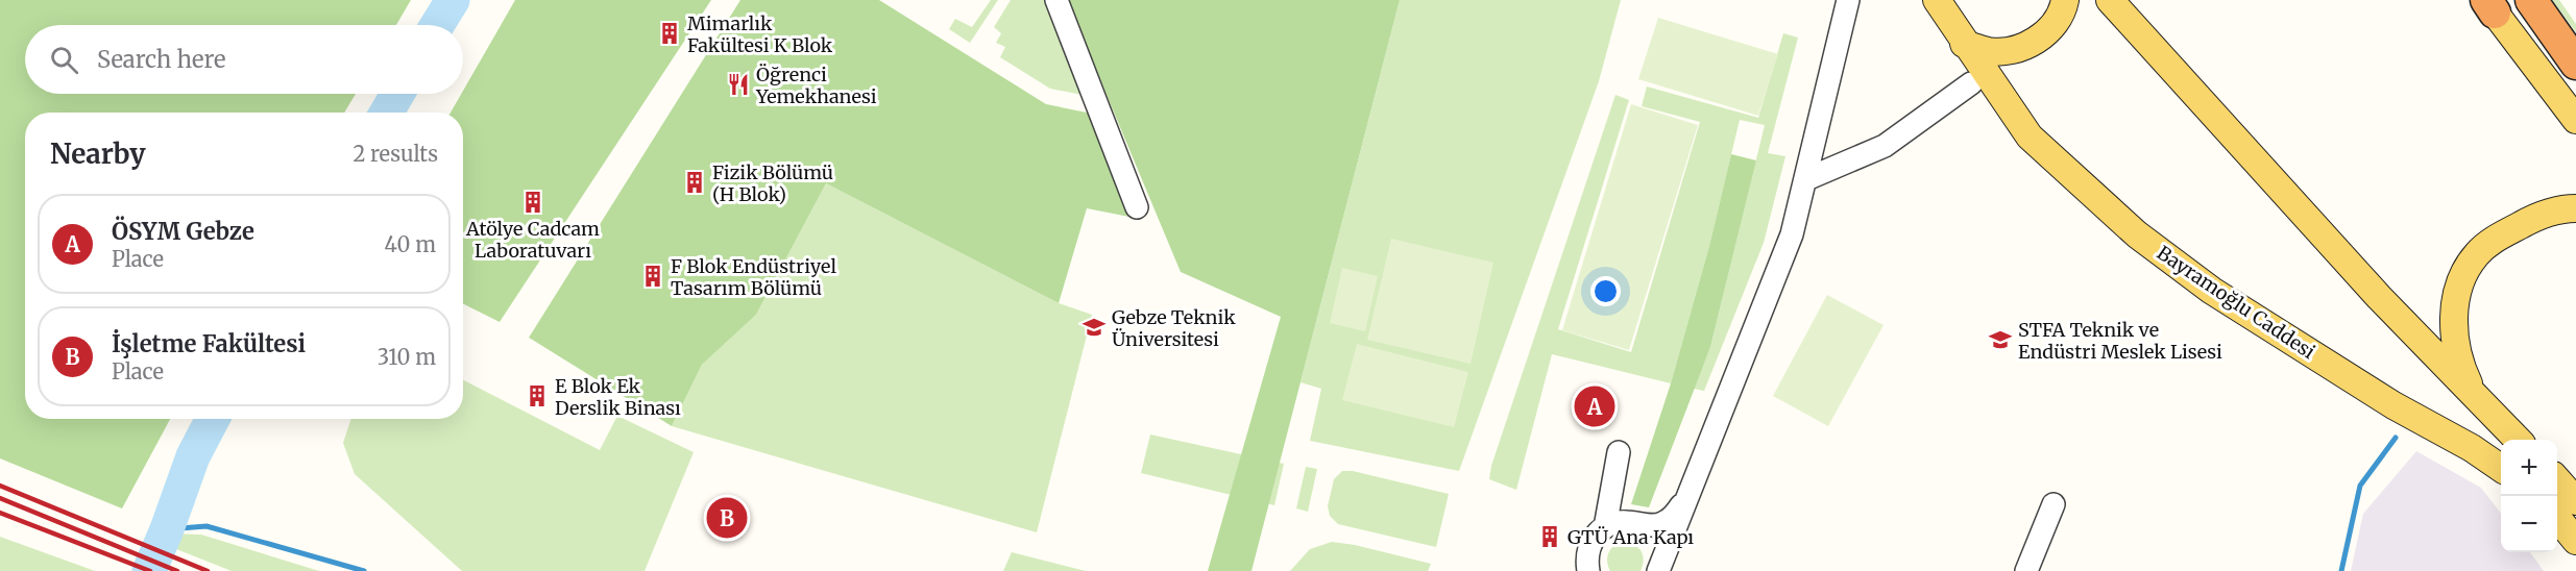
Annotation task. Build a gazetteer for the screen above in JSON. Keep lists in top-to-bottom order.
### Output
{
  "streets": {
    "main road": ["Bayramoğlu Caddesi"]
  },
  "places": {
    "building": [
      "Mimarlık Fakültesi K Blok",
      "Fizik Bölümü (H Blok)",
      "Atölye Cadcam Laboratuvarı",
      "F Blok Endüstriyel Tasarım Bölümü",
      "E Blok Ek Derslik Binası",
      "GTÜ Ana Kapı"
    ],
    "restaurant": ["Öğrenci Yemekhanesi"],
    "school or university": ["Gebze Teknik Üniversitesi", "STFA Teknik ve Endüstri Meslek Lisesi"]
  },
  "page": {
    "search": "Search here",
    "heading": ["Nearby", "2 results"],
    "list": [
      {
        "mark": "A",
        "name": "ÖSYM Gebze",
        "note": "Place",
        "value": "40 m"
      },
      {
        "mark": "B",
        "name": "İşletme Fakültesi",
        "note": "Place",
        "value": "310 m"
      }
    ],
    "pins": ["A", "B"],
    "map_buttons": ["+", "−"]
  }
}
